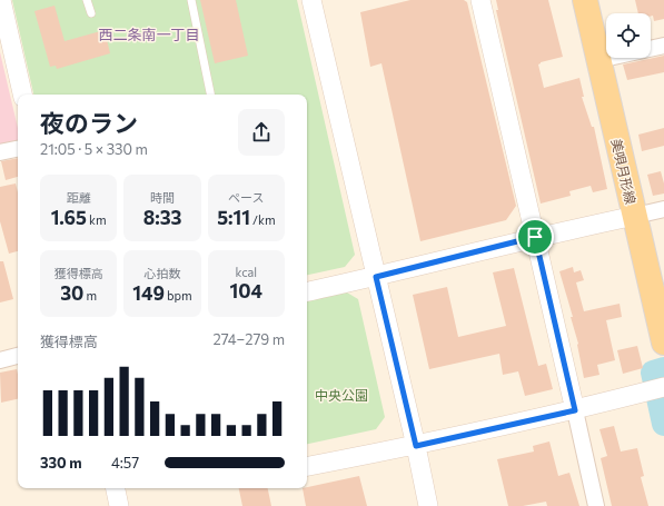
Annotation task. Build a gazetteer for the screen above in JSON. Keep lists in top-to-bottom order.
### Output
{
  "streets": {
    "main road": ["美唄月形線"]
  },
  "districts": ["西二条南一丁目"],
  "parks": ["中央公園"],
  "page": {
    "heading": ["夜のラン", "21:05 · 5 × 330 m"],
    "stats": [
      ["距離", "1.65 km"],
      ["時間", "8:33"],
      ["ペース", "5:11 /km"],
      ["獲得標高", "30 m"],
      ["心拍数", "149 bpm"],
      ["kcal", "104"]
    ],
    "chart": ["獲得標高", "274–279 m"],
    "list": [
      {
        "name": "330 m",
        "note": "4:57"
      }
    ]
  }
}
